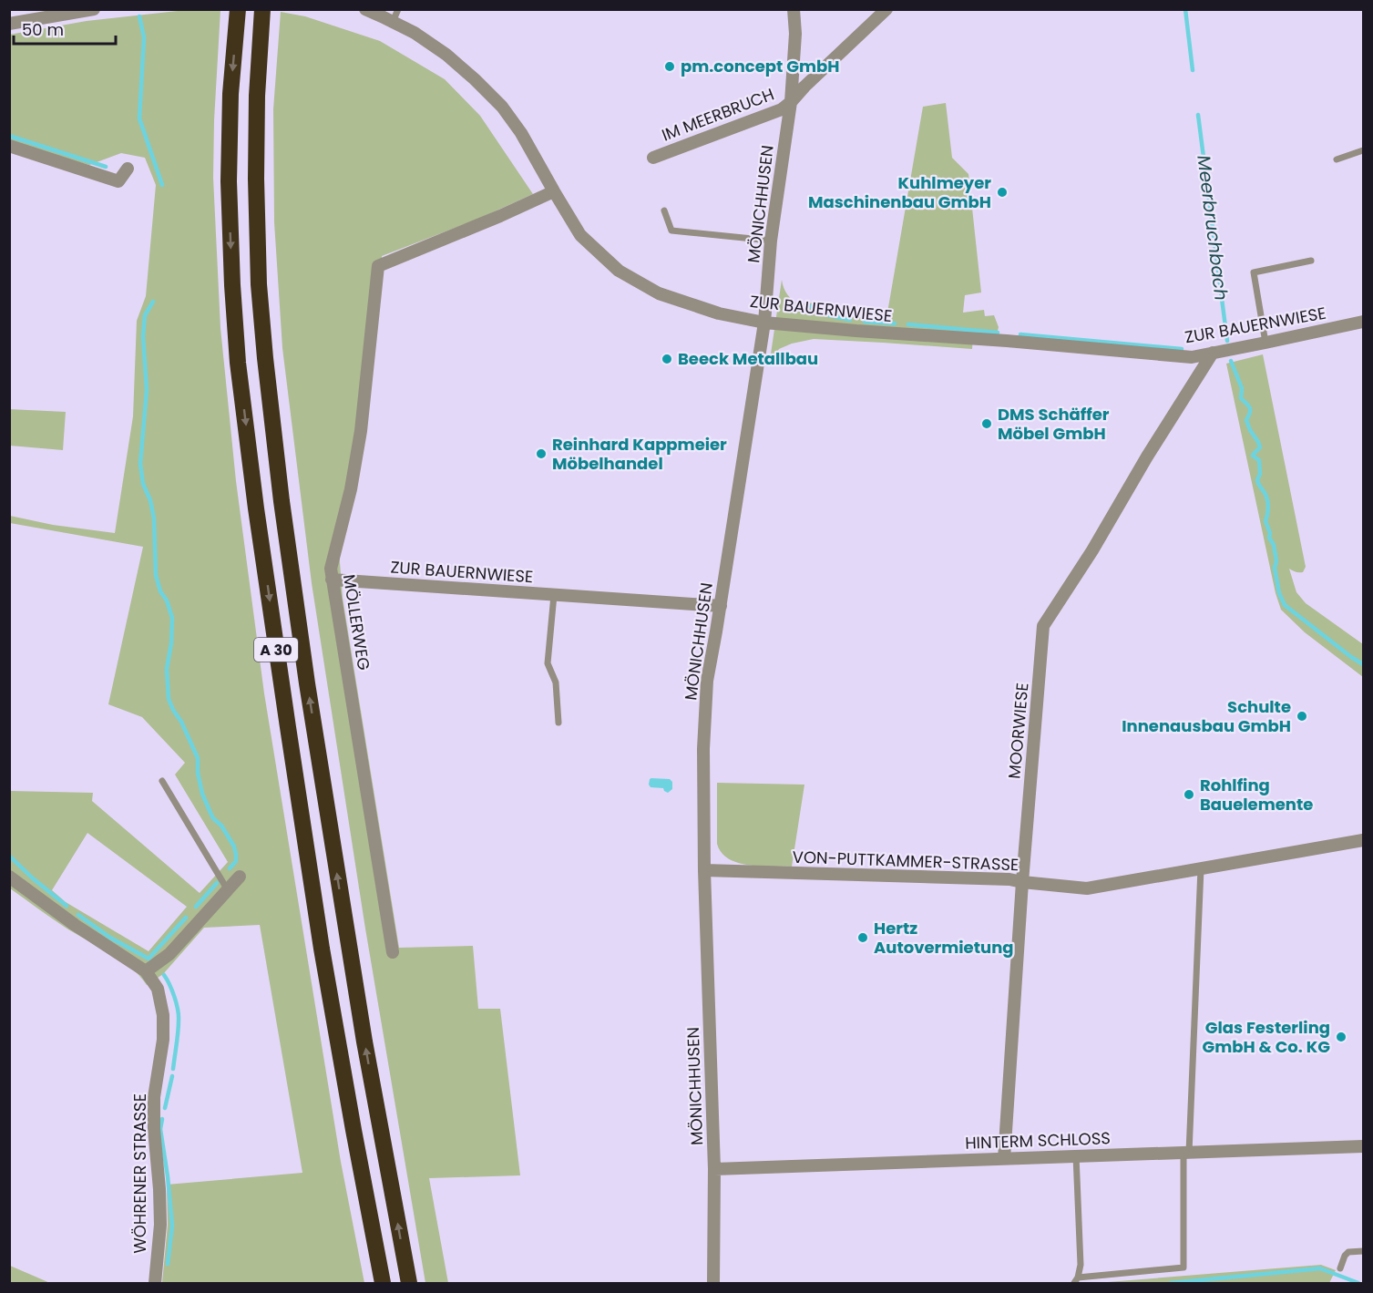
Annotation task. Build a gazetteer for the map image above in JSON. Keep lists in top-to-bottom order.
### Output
{
  "streets": {
    "highway": ["A 30"],
    "street": [
      "IM MEERBRUCH",
      "MÖNICHHUSEN",
      "ZUR BAUERNWIESE",
      "MÖLLERWEG",
      "MOORWIESE",
      "VON-PUTTKAMMER-STRASSE",
      "HINTERM SCHLOSS",
      "WÖHRENER STRASSE"
    ]
  },
  "crossings": [
    ["IM MEERBRUCH", "MÖNICHHUSEN"],
    ["MÖNICHHUSEN", "ZUR BAUERNWIESE"],
    ["MÖNICHHUSEN", "VON-PUTTKAMMER-STRASSE"],
    ["MÖNICHHUSEN", "HINTERM SCHLOSS"],
    ["ZUR BAUERNWIESE", "MÖLLERWEG"],
    ["ZUR BAUERNWIESE", "MOORWIESE"],
    ["MOORWIESE", "VON-PUTTKAMMER-STRASSE"],
    ["MOORWIESE", "HINTERM SCHLOSS"]
  ],
  "water": ["Meerbruchbach"],
  "places": [
    "pm.concept GmbH",
    "Kuhlmeyer Maschinenbau GmbH",
    "Beeck Metallbau",
    "DMS Schäffer Möbel GmbH",
    "Reinhard Kappmeier Möbelhandel",
    "Schulte Innenausbau GmbH",
    "Rohlfing Bauelemente",
    "Hertz Autovermietung",
    "Glas Festerling GmbH & Co. KG"
  ],
  "scale_bar": "50 m"
}
